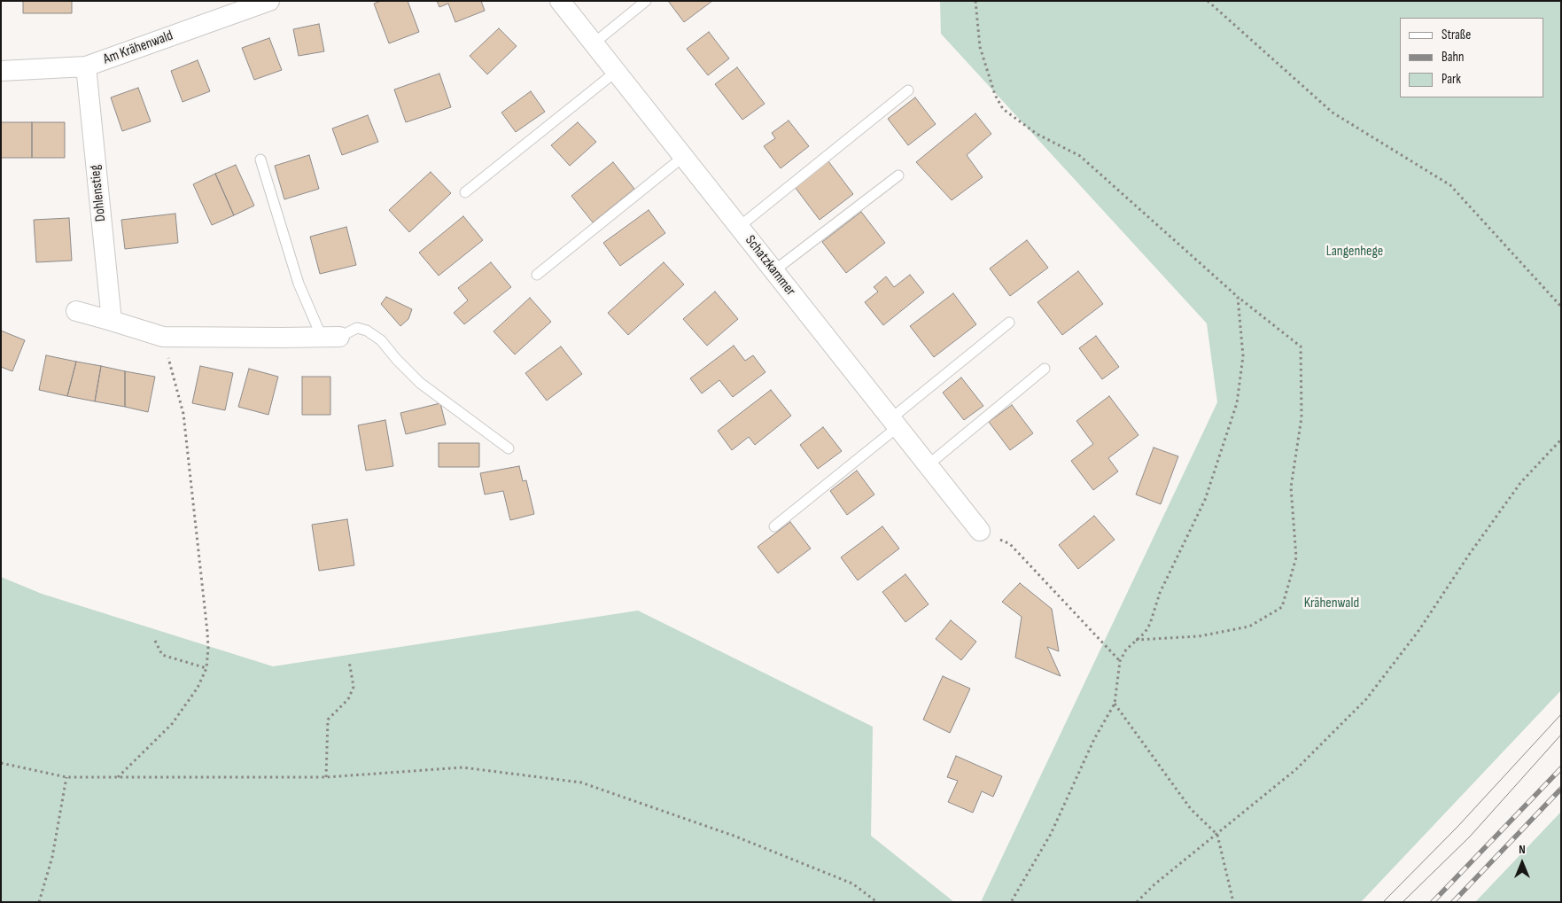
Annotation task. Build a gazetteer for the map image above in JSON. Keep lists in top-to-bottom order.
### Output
{
  "streets": {
    "street": ["Am Krähenwald", "Dohlenstieg", "Schatzkammer"]
  },
  "crossings": [
    ["Am Krähenwald", "Dohlenstieg"]
  ],
  "parks": ["Langenhege", "Krähenwald"],
  "legend": ["Straße", "Bahn", "Park"],
  "north": "top"
}
